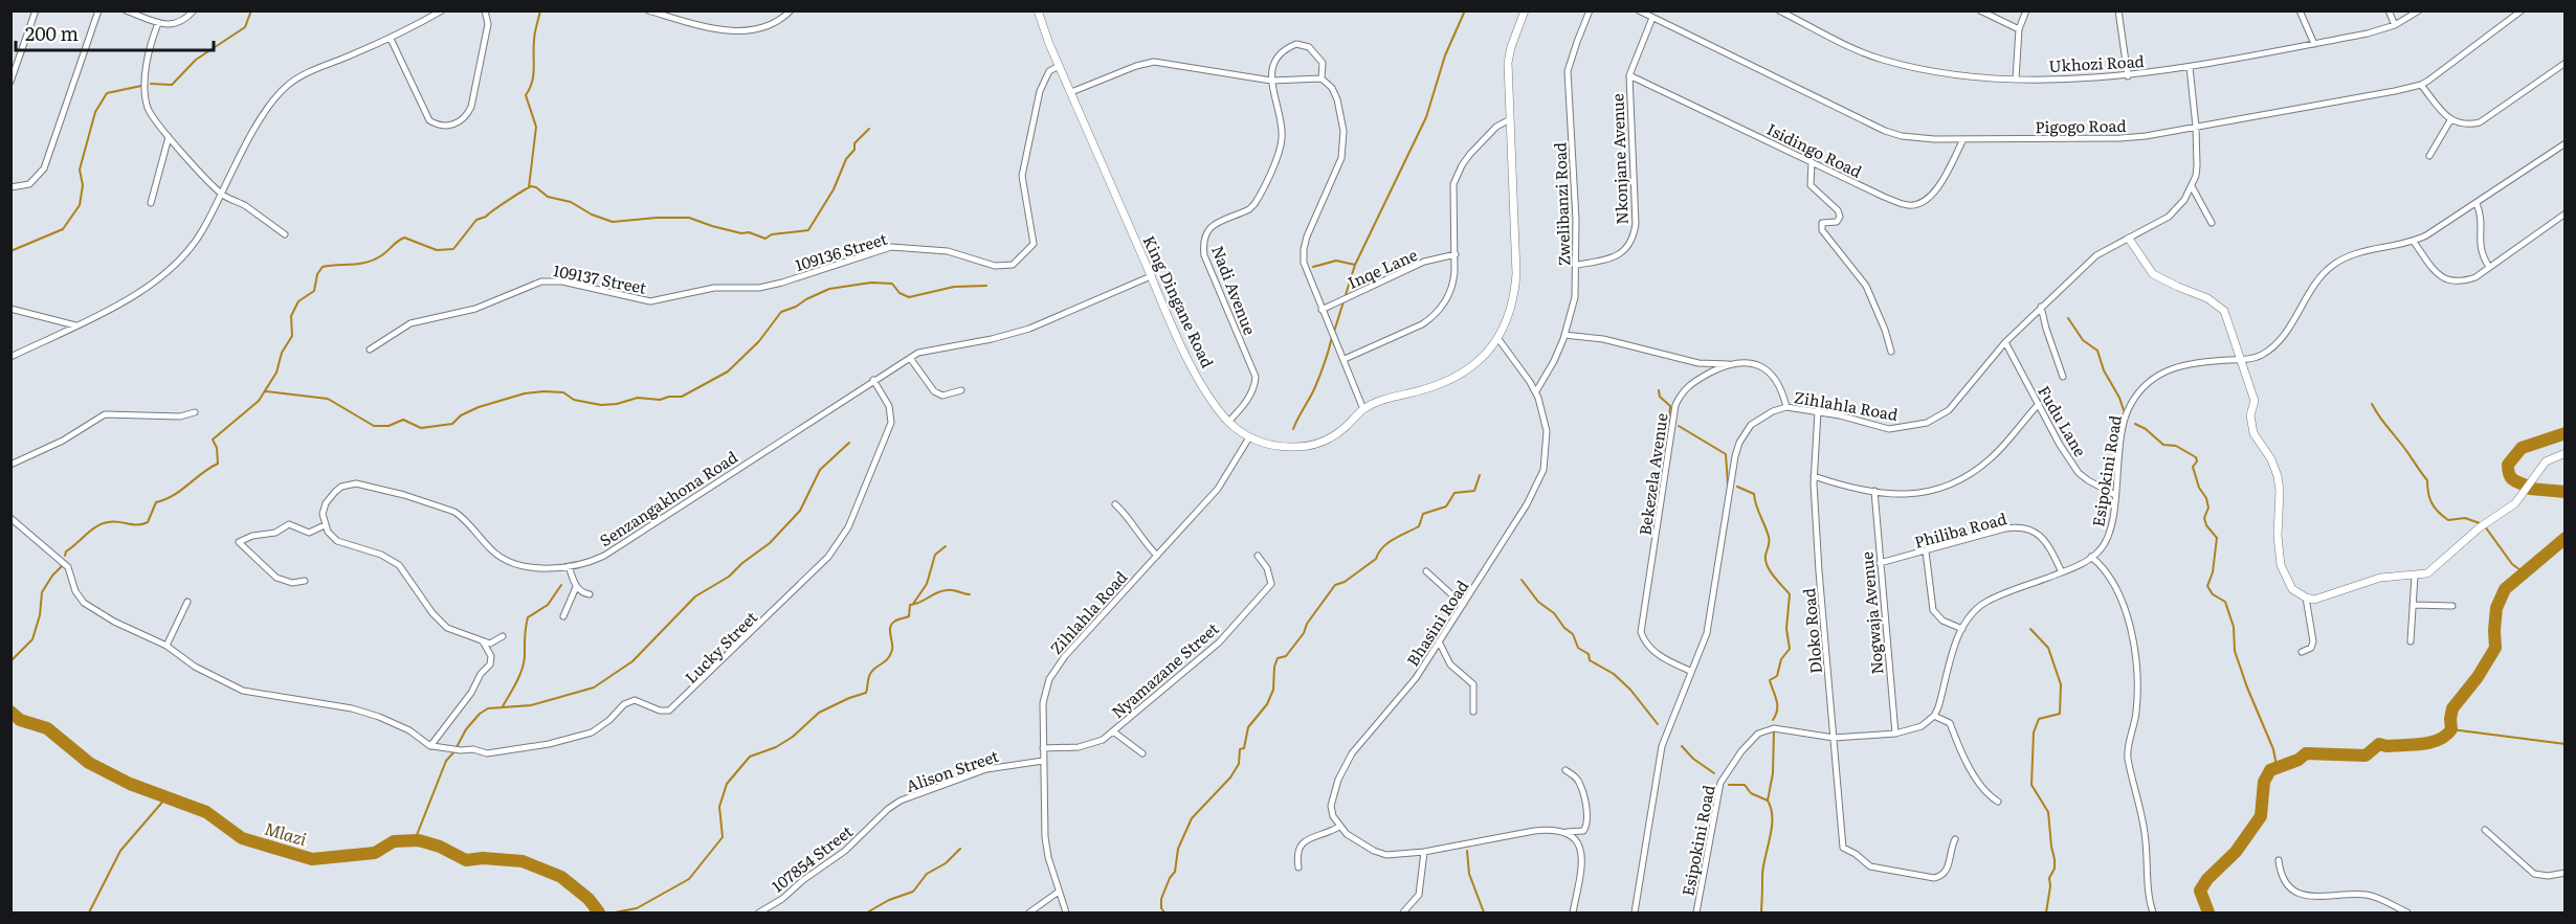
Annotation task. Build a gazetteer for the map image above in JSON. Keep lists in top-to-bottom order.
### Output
{
  "streets": {
    "street": [
      "Ukhozi Road",
      "Pigogo Road",
      "Isidingo Road",
      "Nkonjane Avenue",
      "Zwelibanzi Road",
      "109136 Street",
      "Inqe Lane",
      "109137 Street",
      "Nadi Avenue",
      "King Dingane Road",
      "Zihlahla Road",
      "Fudu Lane",
      "Esipokini Road",
      "Bekezela Avenue",
      "Senzangakhona Road",
      "Philiba Road",
      "Nogwaja Avenue",
      "Bhasini Road",
      "Dloko Road",
      "Lucky Street",
      "Nyamazane Street",
      "Alison Street",
      "107854 Street"
    ]
  },
  "crossings": [
    ["Ukhozi Road", "Zihlahla Road"],
    ["Pigogo Road", "Isidingo Road"],
    ["Pigogo Road", "Nkonjane Avenue"],
    ["Pigogo Road", "Zihlahla Road"],
    ["Isidingo Road", "Nkonjane Avenue"],
    ["Nkonjane Avenue", "Zwelibanzi Road"],
    ["Zwelibanzi Road", "Bhasini Road"],
    ["109136 Street", "109137 Street"],
    ["109136 Street", "King Dingane Road"],
    ["Nadi Avenue", "King Dingane Road"],
    ["King Dingane Road", "Zihlahla Road"],
    ["King Dingane Road", "Senzangakhona Road"],
    ["King Dingane Road", "Bhasini Road"],
    ["Zihlahla Road", "Fudu Lane"],
    ["Zihlahla Road", "Bekezela Avenue"],
    ["Zihlahla Road", "Dloko Road"],
    ["Zihlahla Road", "Nyamazane Street"],
    ["Zihlahla Road", "Alison Street"],
    ["Fudu Lane", "Esipokini Road"],
    ["Esipokini Road", "Philiba Road"],
    ["Esipokini Road", "Nogwaja Avenue"],
    ["Esipokini Road", "Dloko Road"],
    ["Senzangakhona Road", "Lucky Street"],
    ["Philiba Road", "Nogwaja Avenue"],
    ["Alison Street", "107854 Street"]
  ],
  "water": ["Mlazi"],
  "scale_bar": "200 m"
}
